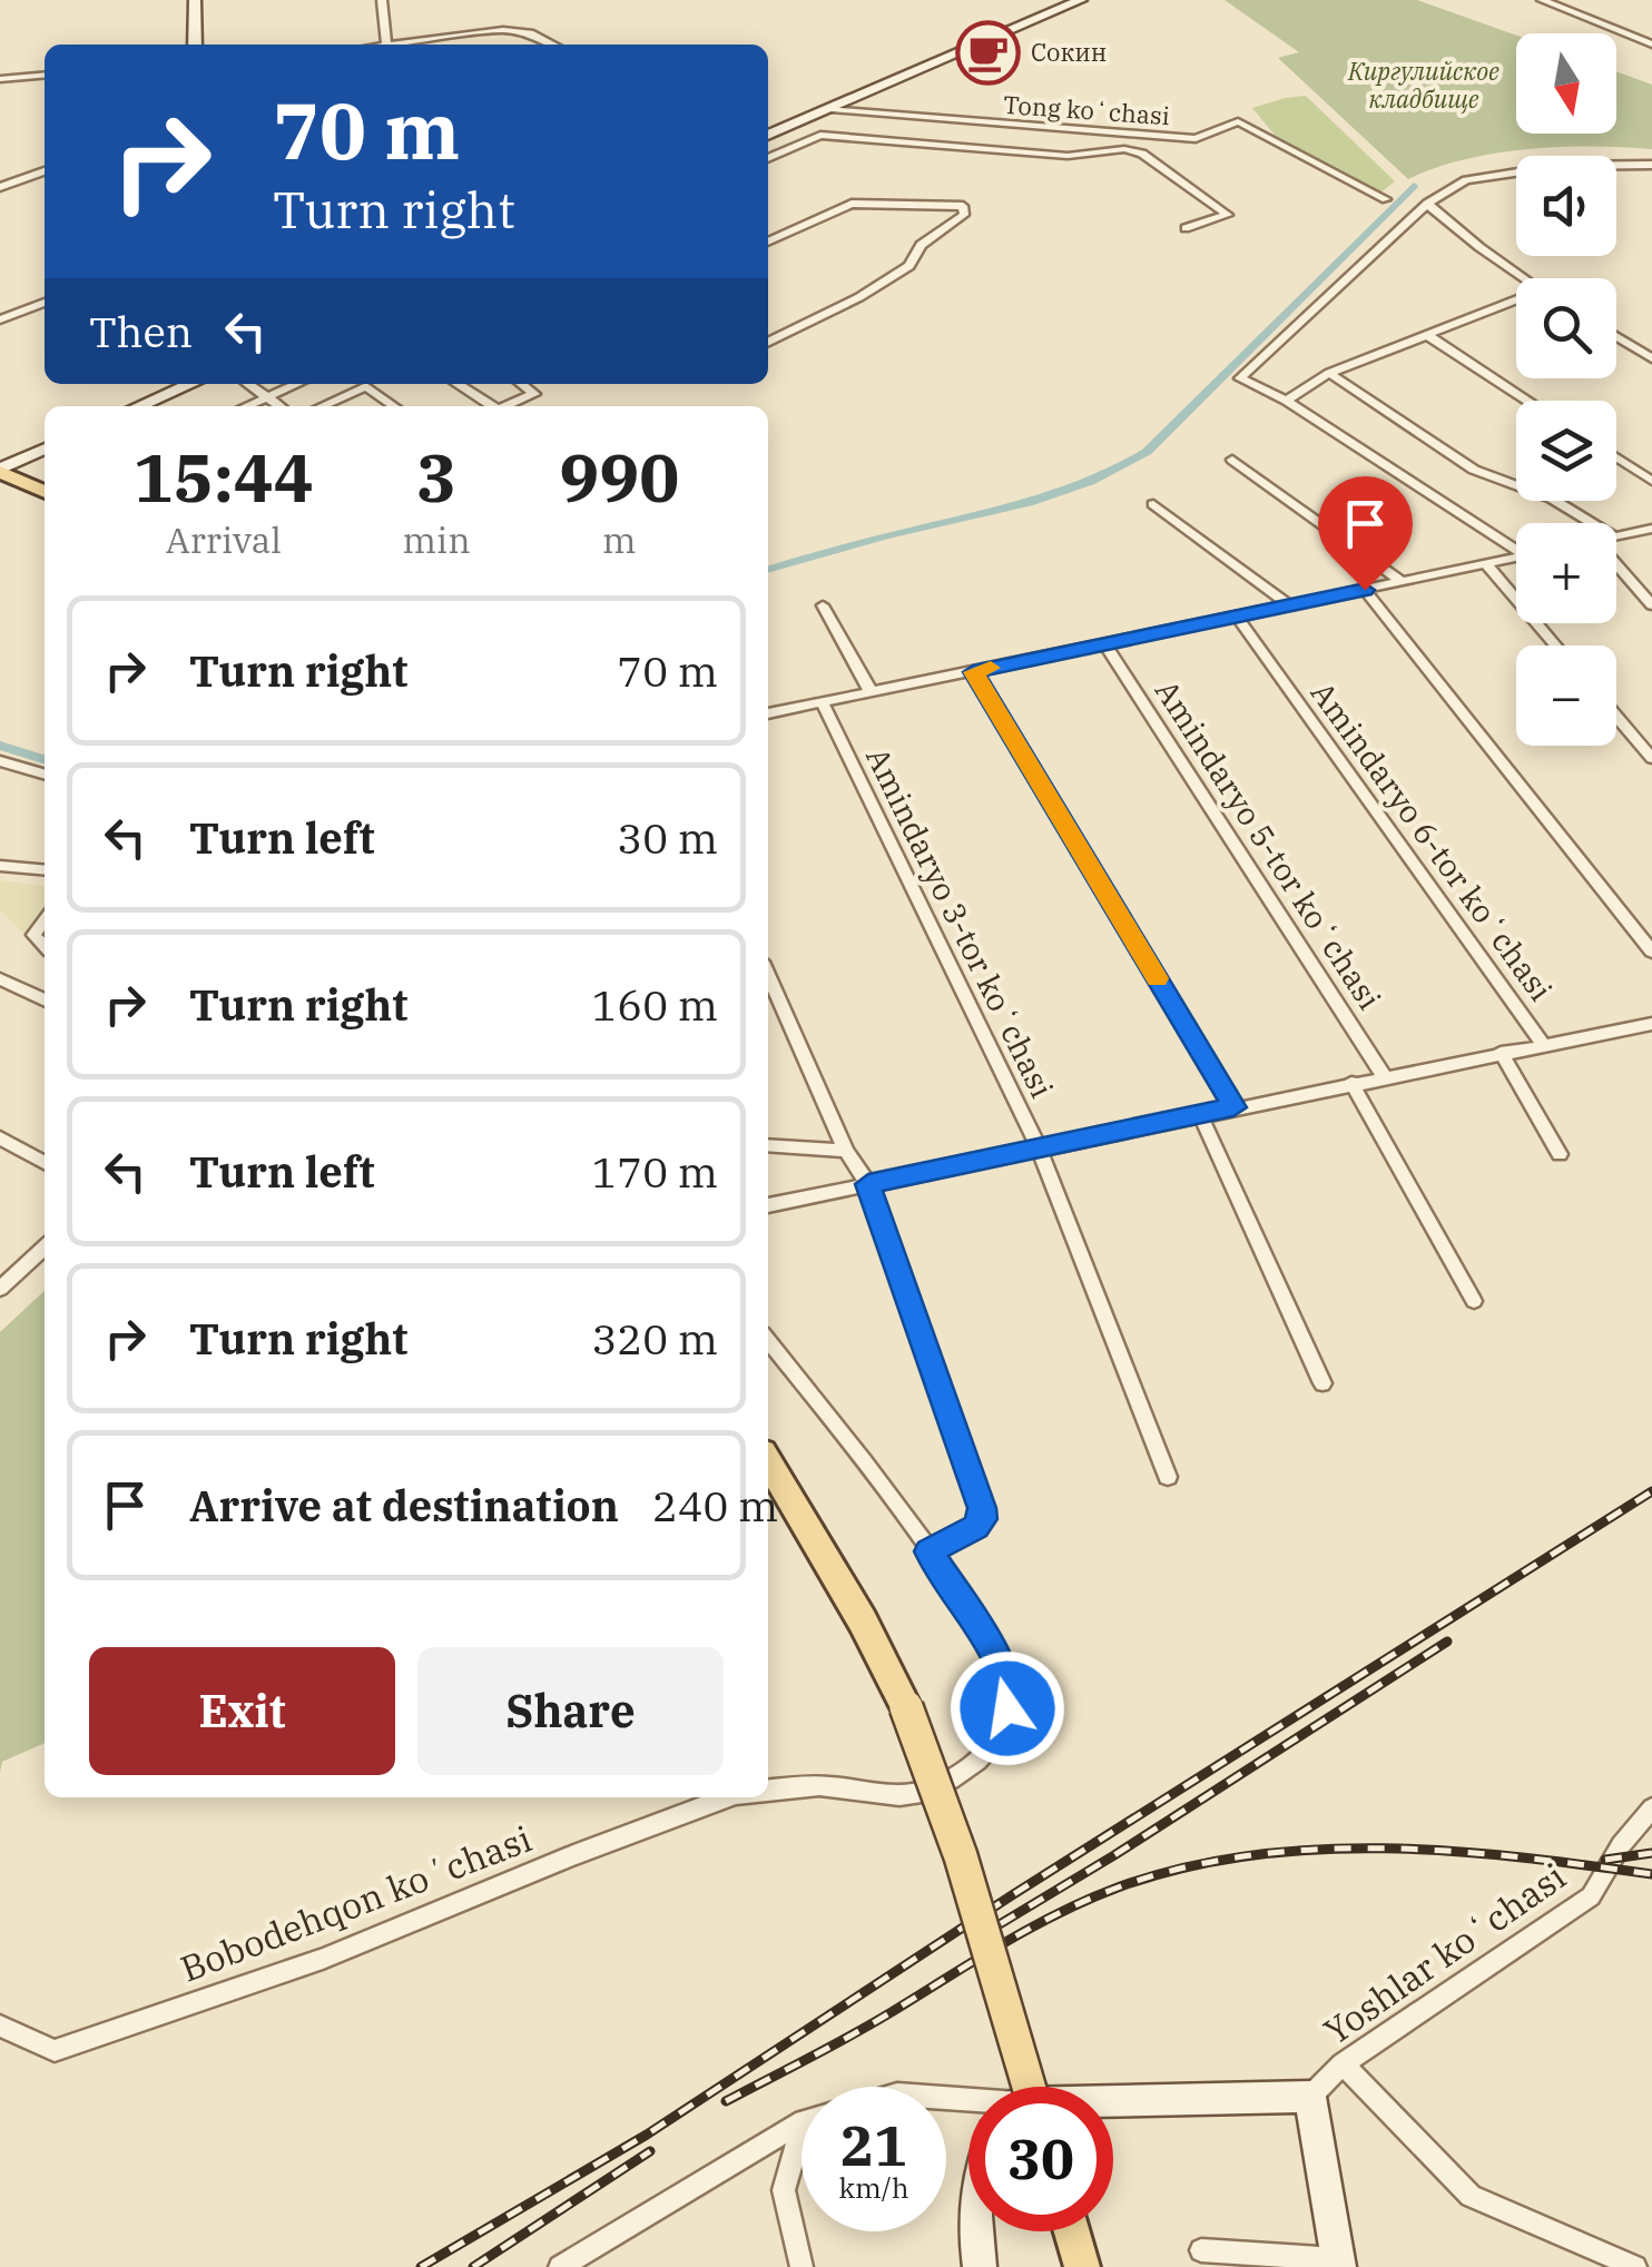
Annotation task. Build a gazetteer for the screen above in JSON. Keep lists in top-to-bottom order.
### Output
{
  "streets": {
    "street": [
      "Tong koʻchasi",
      "Amindaryo 6-tor koʻchasi",
      "Amindaryo 5-tor koʻchasi",
      "Amindaryo 3-tor koʻchasi",
      "Bobodehqon koʼchasi",
      "Yoshlar koʻchasi"
    ]
  },
  "parks": ["Киргулийское кладбище"],
  "places": {
    "cafe": ["Сокин"]
  },
  "north": "bottom",
  "page": {
    "map_buttons": ["+", "−"],
    "turn": ["70 m", "Turn right"],
    "then": "Then",
    "eta": [
      "15:44",
      "Arrival",
      "3",
      "min",
      "990",
      "m"
    ],
    "list": [
      {
        "name": "Turn right",
        "value": "70 m"
      },
      {
        "name": "Turn left",
        "value": "30 m"
      },
      {
        "name": "Turn right",
        "value": "160 m"
      },
      {
        "name": "Turn left",
        "value": "170 m"
      },
      {
        "name": "Turn right",
        "value": "320 m"
      },
      {
        "name": "Arrive at destination",
        "value": "240 m"
      }
    ],
    "buttons": ["Exit", "Share"],
    "speed": "21 km/h",
    "limit": "30"
  }
}
